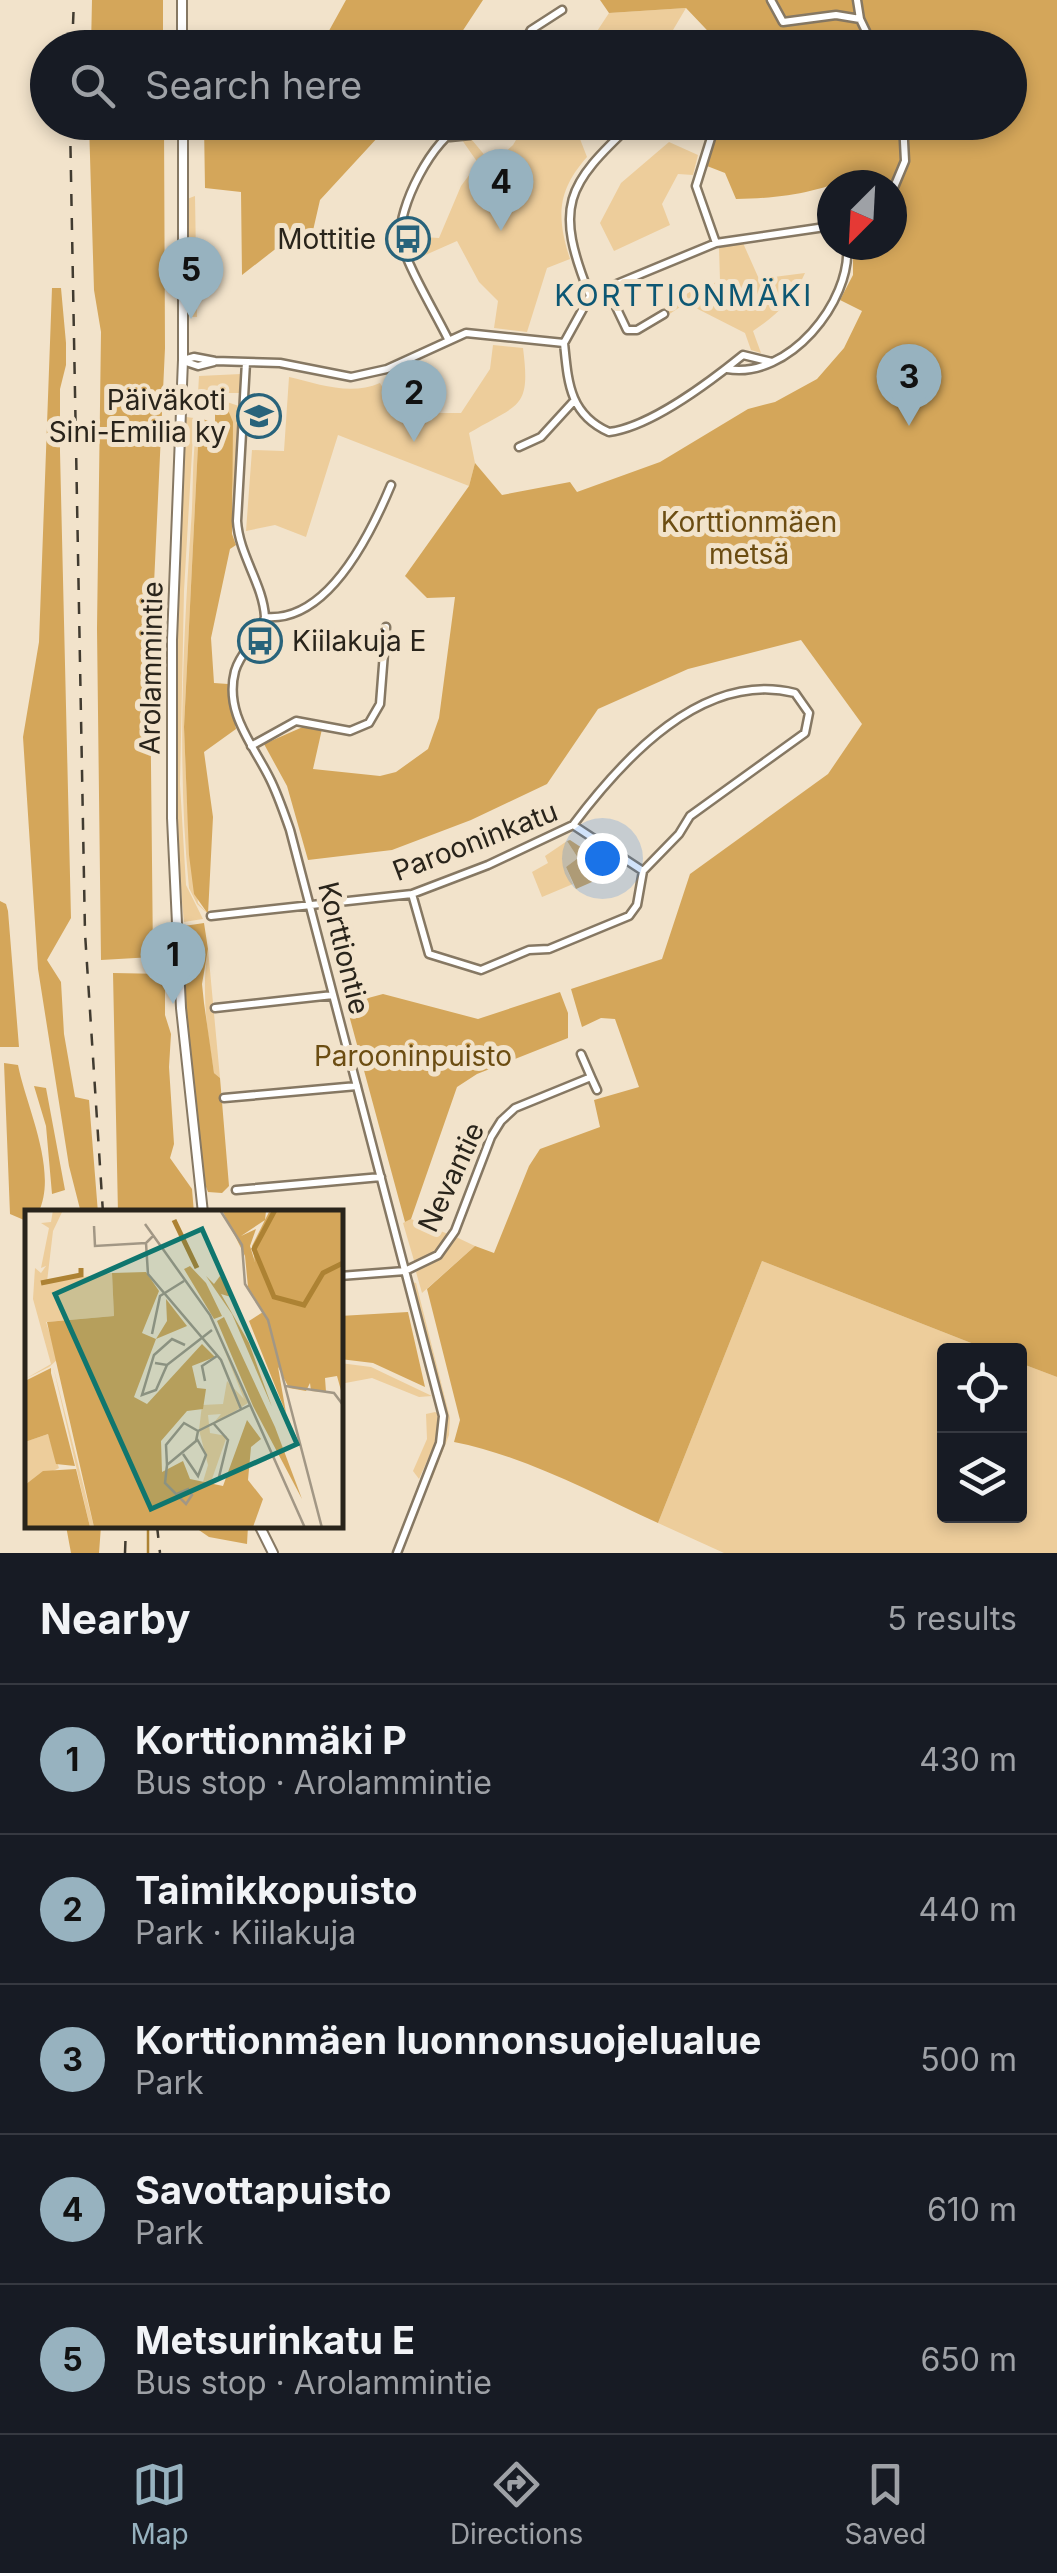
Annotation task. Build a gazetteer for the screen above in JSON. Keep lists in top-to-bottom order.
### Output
{
  "streets": {
    "street": [
      "Arolammintie",
      "Parooninkatu",
      "Korttiontie",
      "Nevantie"
    ]
  },
  "crossings": [
    ["Parooninkatu", "Korttiontie"],
    ["Korttiontie", "Nevantie"]
  ],
  "districts": ["KORTTIONMÄKI"],
  "parks": ["Korttionmäen metsä", "Parooninpuisto"],
  "places": {
    "bus stop": ["Mottitie", "Kiilakuja E"],
    "school or university": ["Päiväkoti Sini-Emilia ky"]
  },
  "north": "bottom left",
  "page": {
    "search": "Search here",
    "pins": [
      "4",
      "5",
      "3",
      "2",
      "1"
    ],
    "heading": ["Nearby", "5 results"],
    "list": [
      {
        "mark": "1",
        "name": "Korttionmäki P",
        "note": "Bus stop · Arolammintie",
        "value": "430 m"
      },
      {
        "mark": "2",
        "name": "Taimikkopuisto",
        "note": "Park · Kiilakuja",
        "value": "440 m"
      },
      {
        "mark": "3",
        "name": "Korttionmäen luonnonsuojelualue",
        "note": "Park",
        "value": "500 m"
      },
      {
        "mark": "4",
        "name": "Savottapuisto",
        "note": "Park",
        "value": "610 m"
      },
      {
        "mark": "5",
        "name": "Metsurinkatu E",
        "note": "Bus stop · Arolammintie",
        "value": "650 m"
      }
    ],
    "nav": ["Map", "Directions", "Saved"]
  }
}
